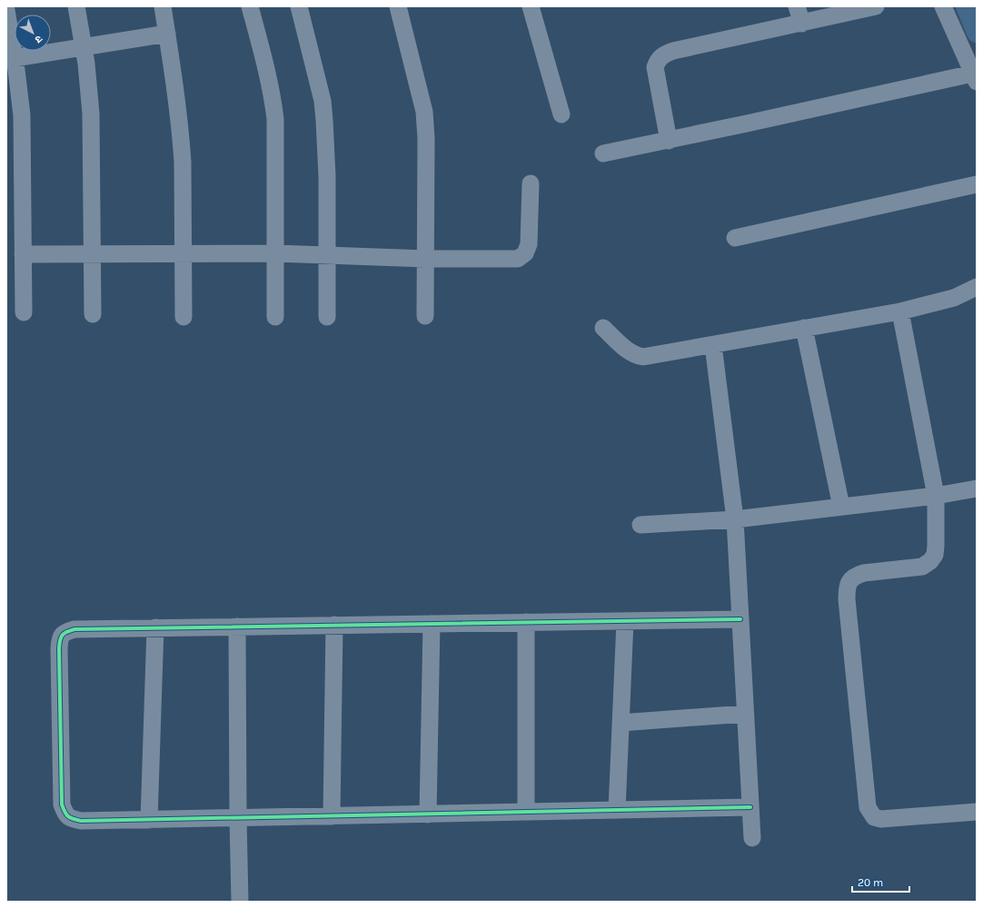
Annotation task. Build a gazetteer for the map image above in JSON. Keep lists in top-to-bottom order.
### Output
{
  "scale_bar": "20 m",
  "north": "bottom right"
}
